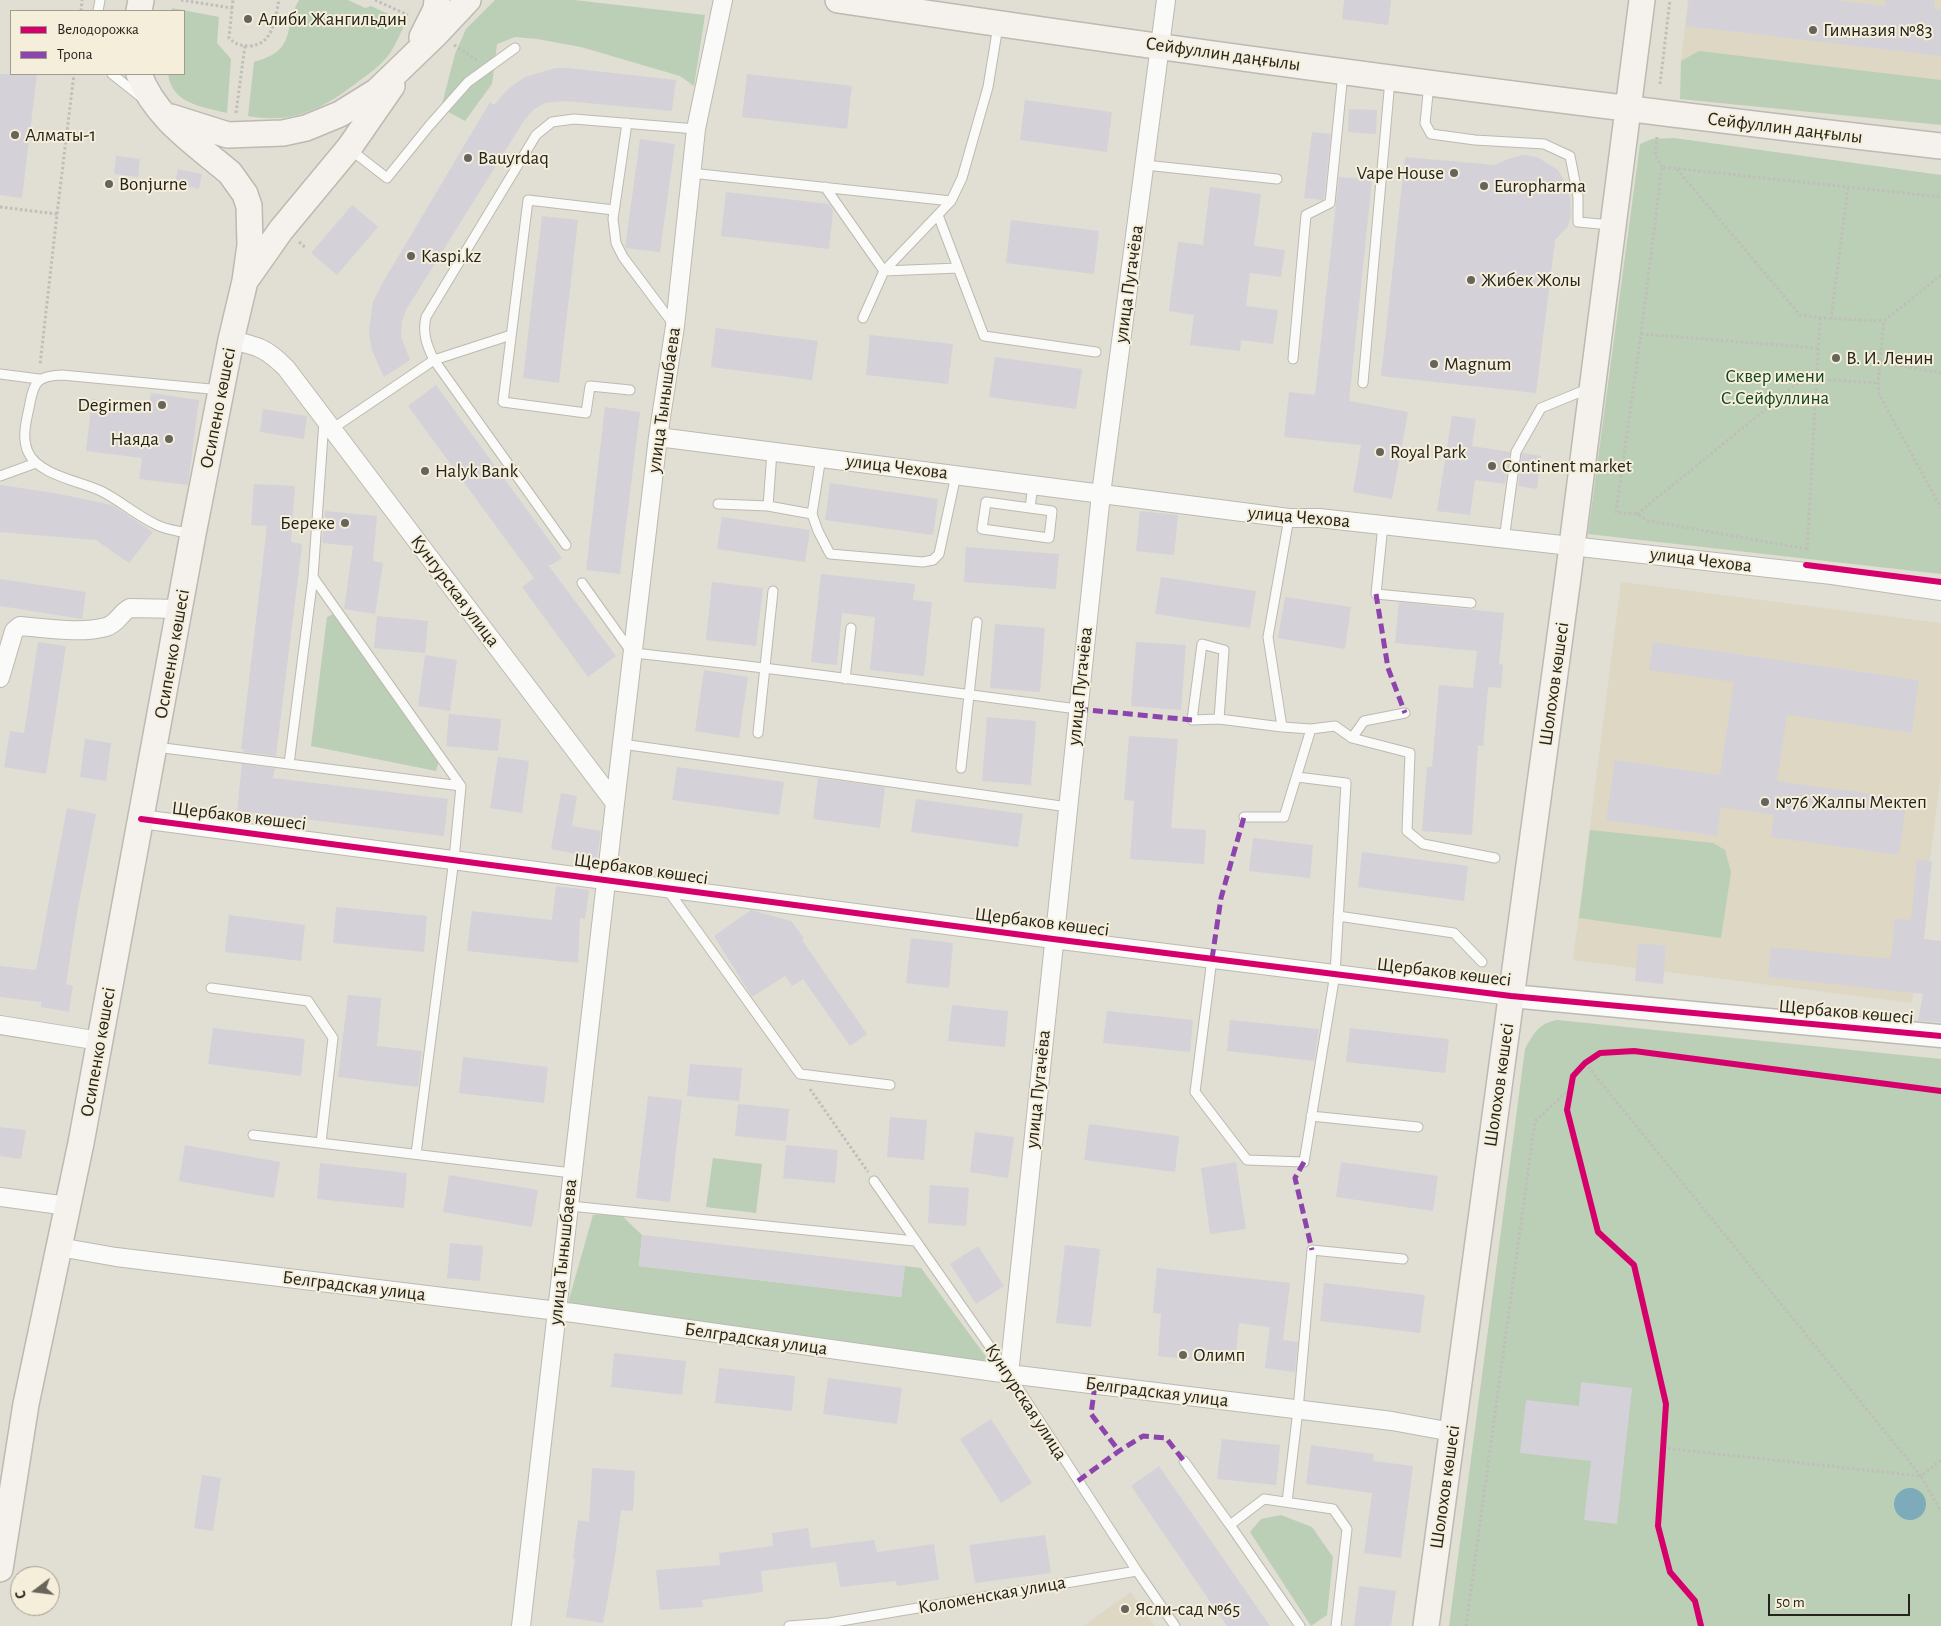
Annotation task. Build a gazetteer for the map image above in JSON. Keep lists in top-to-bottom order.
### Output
{
  "streets": {
    "main road": [
      "Сейфуллин даңғылы",
      "Осипено көшесі",
      "Осипенко көшесі",
      "Шолохов көшесі"
    ],
    "street": [
      "улица Пугачёва",
      "улица Тынышбаева",
      "улица Чехова",
      "Кунгурская улица",
      "Щербаков көшесі",
      "Белградская улица"
    ],
    "lane": ["Коломенская улица"]
  },
  "crossings": [
    ["Сейфуллин даңғылы", "улица Пугачёва"],
    ["Сейфуллин даңғылы", "Шолохов көшесі"],
    ["улица Пугачёва", "улица Чехова"],
    ["улица Пугачёва", "Кунгурская улица"],
    ["улица Пугачёва", "Щербаков көшесі"],
    ["улица Пугачёва", "Белградская улица"],
    ["улица Тынышбаева", "улица Чехова"],
    ["улица Тынышбаева", "Кунгурская улица"],
    ["улица Тынышбаева", "Щербаков көшесі"],
    ["улица Тынышбаева", "Белградская улица"],
    ["Осипено көшесі", "Кунгурская улица"],
    ["Осипено көшесі", "Осипенко көшесі"],
    ["улица Чехова", "Шолохов көшесі"],
    ["Кунгурская улица", "Белградская улица"],
    ["Кунгурская улица", "Коломенская улица"],
    ["Осипенко көшесі", "Щербаков көшесі"],
    ["Осипенко көшесі", "Белградская улица"],
    ["Шолохов көшесі", "Щербаков көшесі"],
    ["Шолохов көшесі", "Белградская улица"]
  ],
  "parks": ["Сквер имени С.Сейфуллина"],
  "places": [
    "Алиби Жангильдин",
    "Гимназия №83",
    "Алматы-1",
    "Bauyrdaq",
    "Vape House",
    "Bonjurne",
    "Europharma",
    "Kaspi.kz",
    "Жибек Жолы",
    "В. И. Ленин",
    "Magnum",
    "Degirmen",
    "Наяда",
    "Royal Park",
    "Continent market",
    "Halyk Bank",
    "Береке",
    "№76 Жалпы Мектеп",
    "Олимп",
    "Ясли-сад №65"
  ],
  "legend": ["Велодорожка", "Тропа"],
  "scale_bar": "50 m",
  "north": "left"
}
